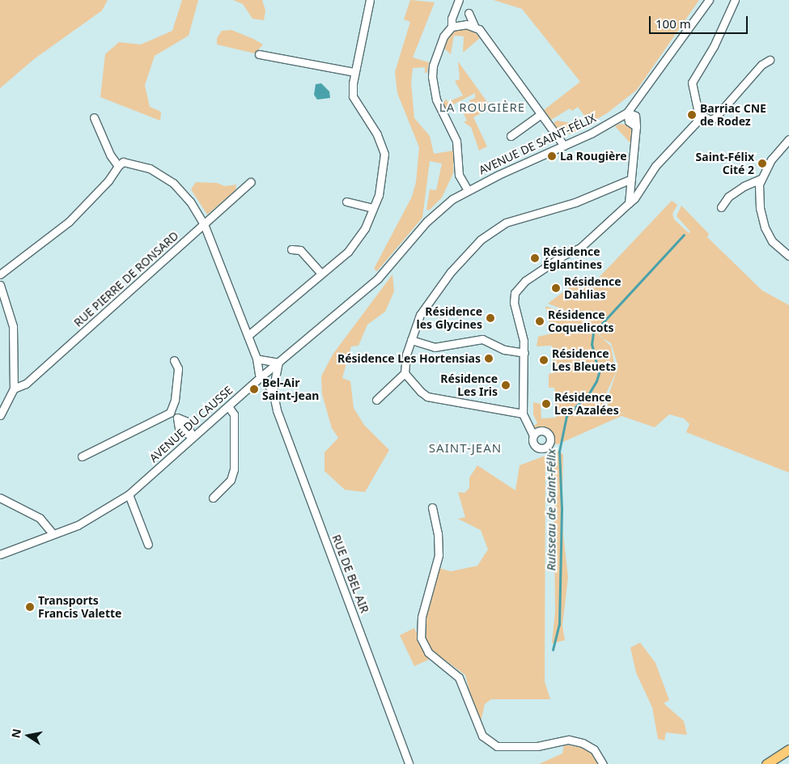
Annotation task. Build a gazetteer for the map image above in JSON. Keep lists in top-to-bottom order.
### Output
{
  "streets": {
    "street": [
      "AVENUE DE SAINT-FÉLIX",
      "RUE PIERRE DE RONSARD",
      "AVENUE DU CAUSSE",
      "RUE DE BEL AIR"
    ]
  },
  "crossings": [
    ["AVENUE DE SAINT-FÉLIX", "AVENUE DU CAUSSE"],
    ["AVENUE DU CAUSSE", "RUE DE BEL AIR"]
  ],
  "districts": ["LA ROUGIÈRE", "SAINT-JEAN"],
  "water": ["Ruisseau de Saint-Félix"],
  "places": [
    "Barriac CNE de Rodez",
    "La Rougière",
    "Saint-Félix Cité 2",
    "Résidence Églantines",
    "Résidence Dahlias",
    "Résidence les Glycines",
    "Résidence Coquelicots",
    "Résidence Les Hortensias",
    "Résidence Les Bleuets",
    "Résidence Les Iris",
    "Bel-Air Saint-Jean",
    "Résidence Les Azalées",
    "Transports Francis Valette"
  ],
  "scale_bar": "100 m",
  "north": "left"
}
